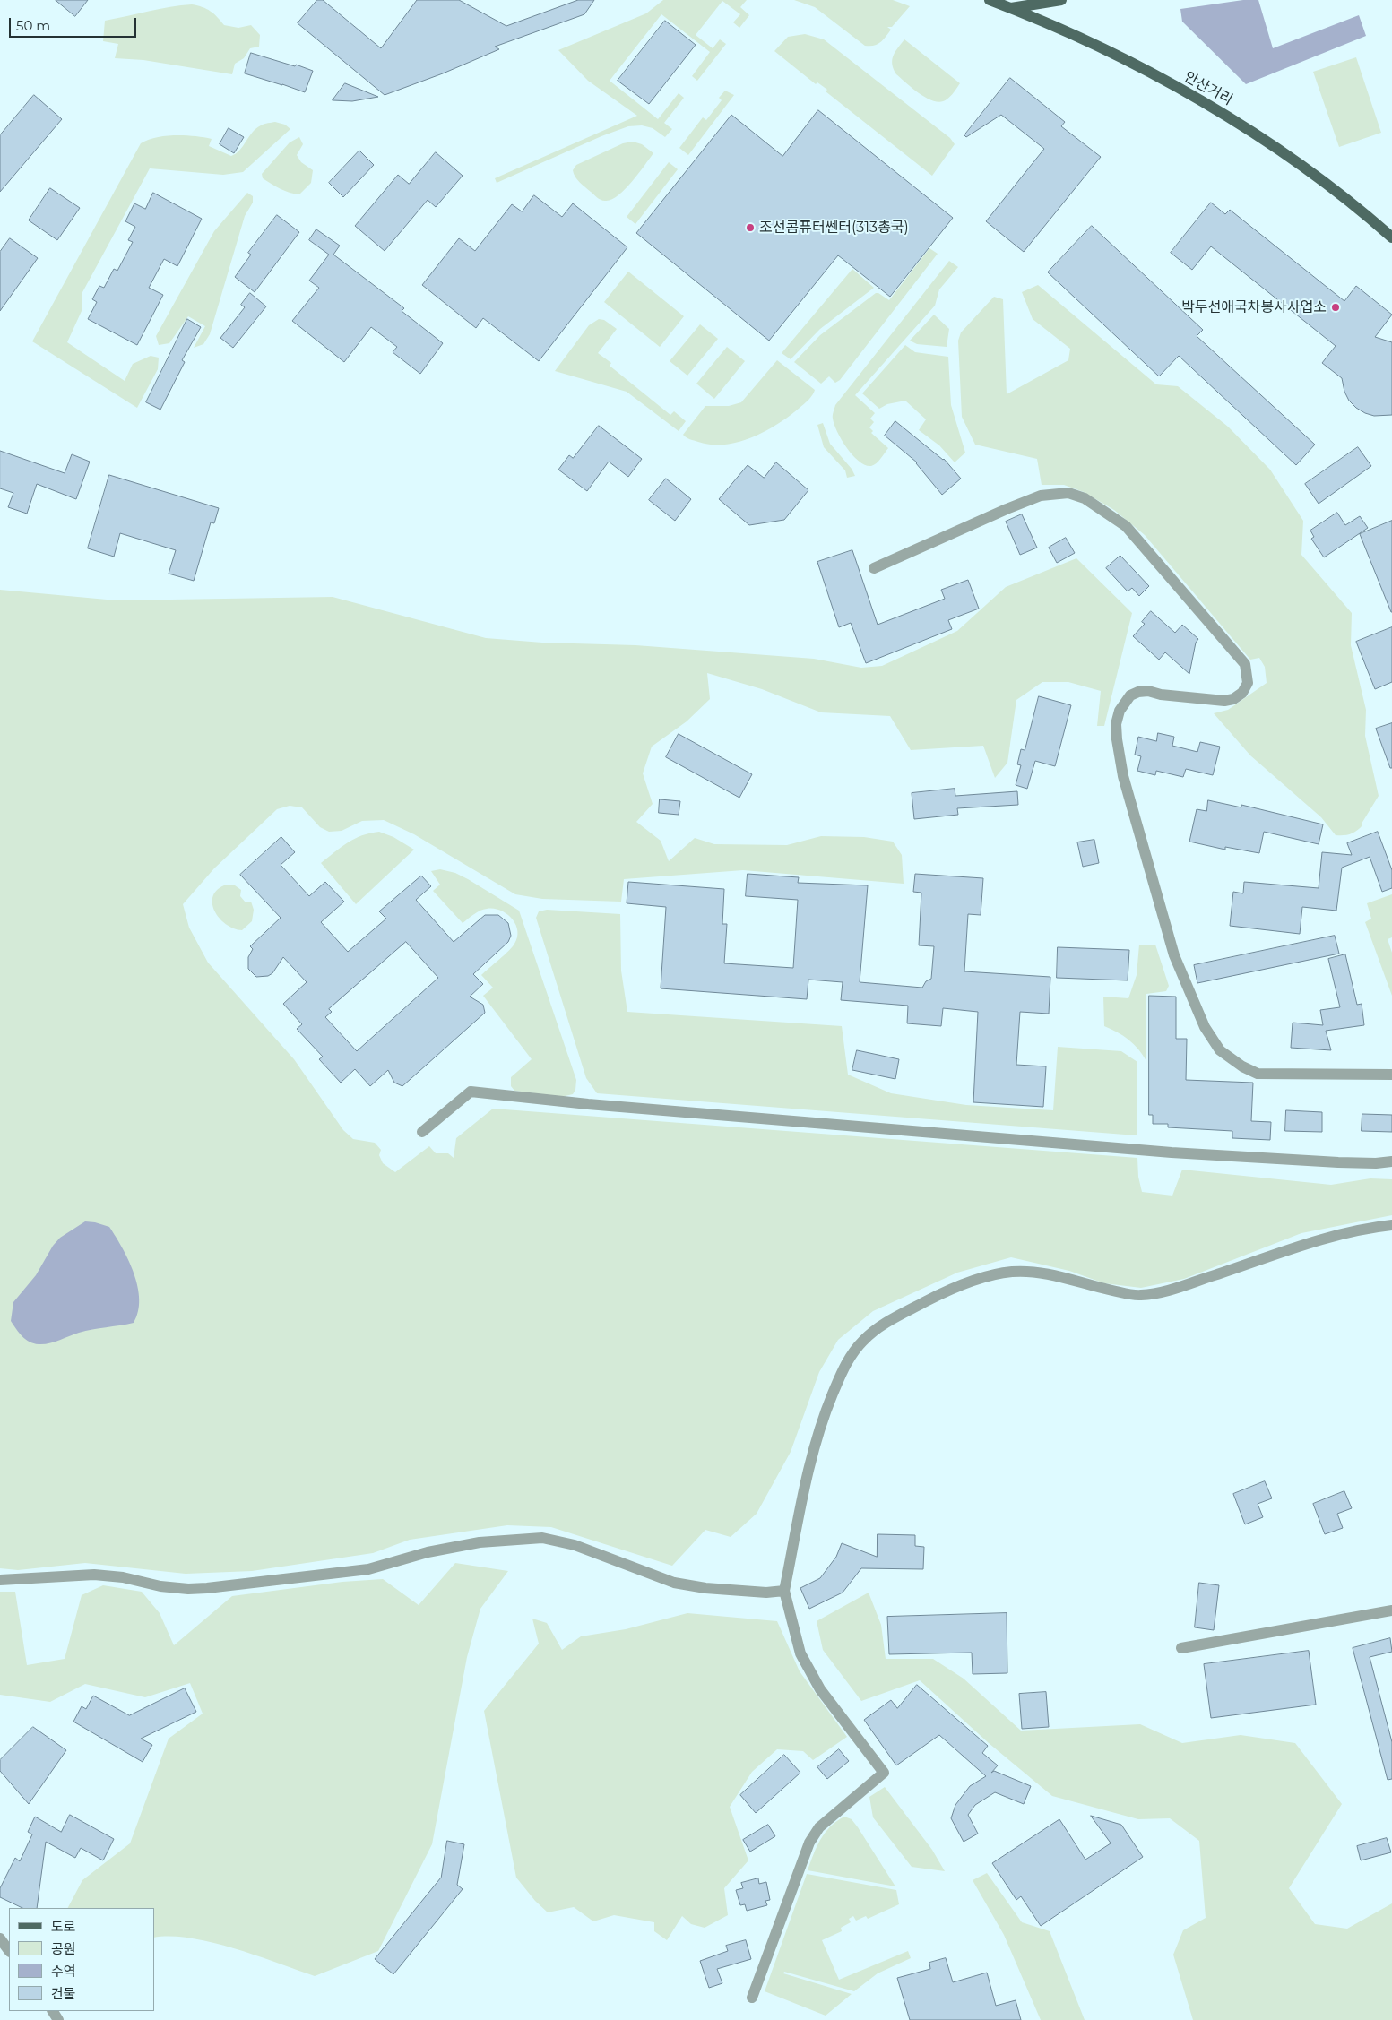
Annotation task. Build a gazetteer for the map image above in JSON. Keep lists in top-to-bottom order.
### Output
{
  "streets": {
    "main road": ["안산거리"]
  },
  "places": ["조선콤퓨터쎈터(313총국)", "박두선애국차봉사사업소"],
  "legend": [
    "도로",
    "공원",
    "수역",
    "건물"
  ],
  "scale_bar": "50 m"
}
